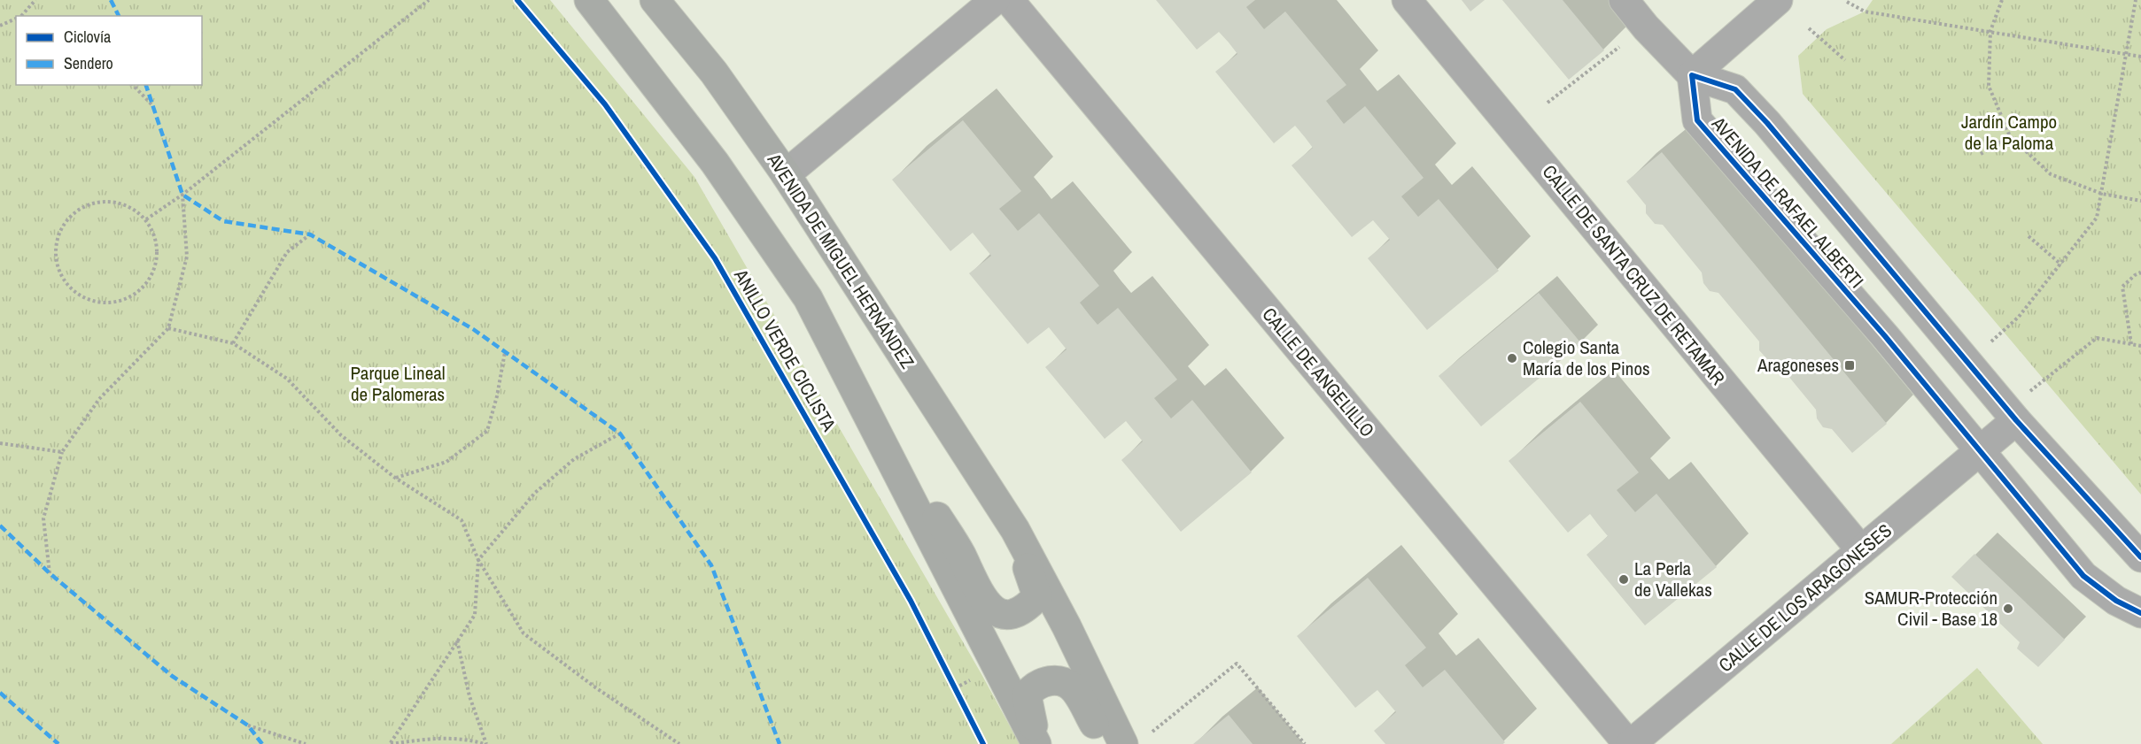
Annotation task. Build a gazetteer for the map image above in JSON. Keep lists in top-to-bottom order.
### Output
{
  "streets": {
    "street": [
      "AVENIDA DE RAFAEL ALBERTI",
      "AVENIDA DE MIGUEL HERNÁNDEZ",
      "CALLE DE SANTA CRUZ DE RETAMAR",
      "CALLE DE ANGELILLO",
      "CALLE DE LOS ARAGONESES"
    ],
    "cycle path": ["ANILLO VERDE CICLISTA"]
  },
  "crossings": [
    ["AVENIDA DE RAFAEL ALBERTI", "CALLE DE LOS ARAGONESES"],
    ["CALLE DE SANTA CRUZ DE RETAMAR", "CALLE DE LOS ARAGONESES"],
    ["CALLE DE ANGELILLO", "CALLE DE LOS ARAGONESES"]
  ],
  "parks": ["Jardín Campo de la Paloma", "Parque Lineal de Palomeras"],
  "places": {
    "other": ["Colegio Santa María de los Pinos", "La Perla de Vallekas", "SAMUR-Protección Civil - Base 18"],
    "transit": ["Aragoneses"]
  },
  "legend": ["Ciclovía", "Sendero"]
}
